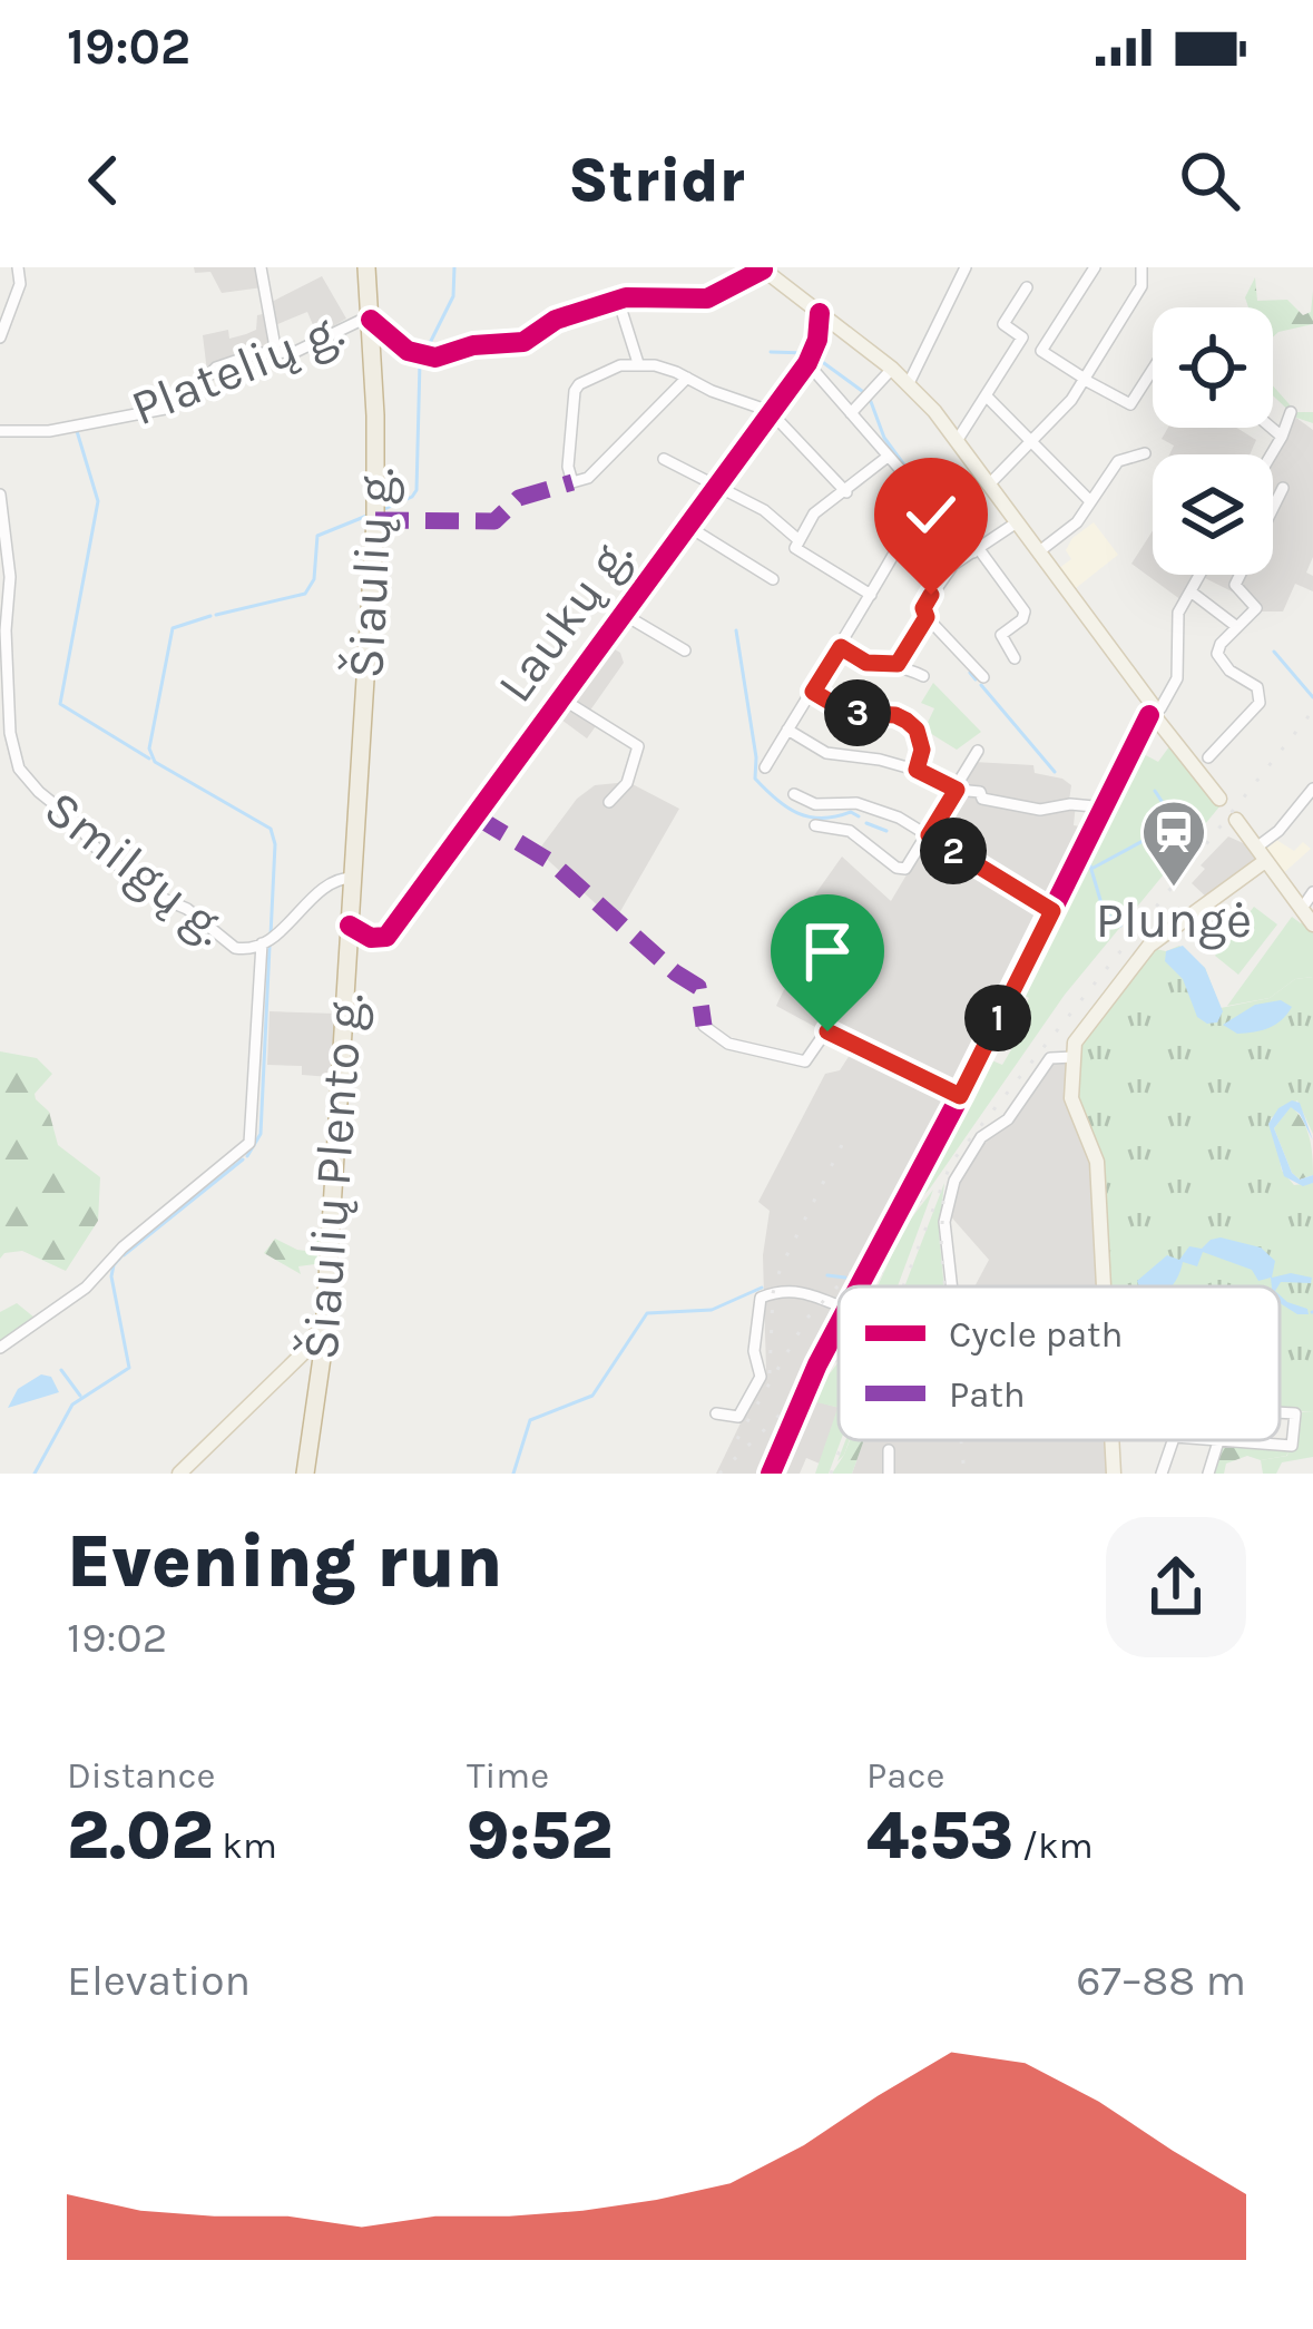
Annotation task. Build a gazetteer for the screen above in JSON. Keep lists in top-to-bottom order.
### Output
{
  "streets": {
    "highway": ["Šiaulių g.", "Šiaulių Plento g."],
    "street": ["Platelių g.", "Laukų g.", "Smilgų g."]
  },
  "crossings": [
    ["Platelių g.", "Šiaulių g."],
    ["Šiaulių g.", "Smilgų g."],
    ["Šiaulių g.", "Šiaulių Plento g."],
    ["Laukų g.", "Šiaulių Plento g."],
    ["Smilgų g.", "Šiaulių Plento g."]
  ],
  "places": {
    "station": ["Plungė"]
  },
  "legend": ["Cycle path", "Path"],
  "page": {
    "status": "19:02",
    "header": "Stridr",
    "pins": ["3", "2", "1"],
    "heading": ["Evening run", "19:02"],
    "stats": [
      ["Distance", "2.02 km"],
      ["Time", "9:52"],
      ["Pace", "4:53 /km"]
    ],
    "chart": ["Elevation", "67–88 m"]
  }
}
